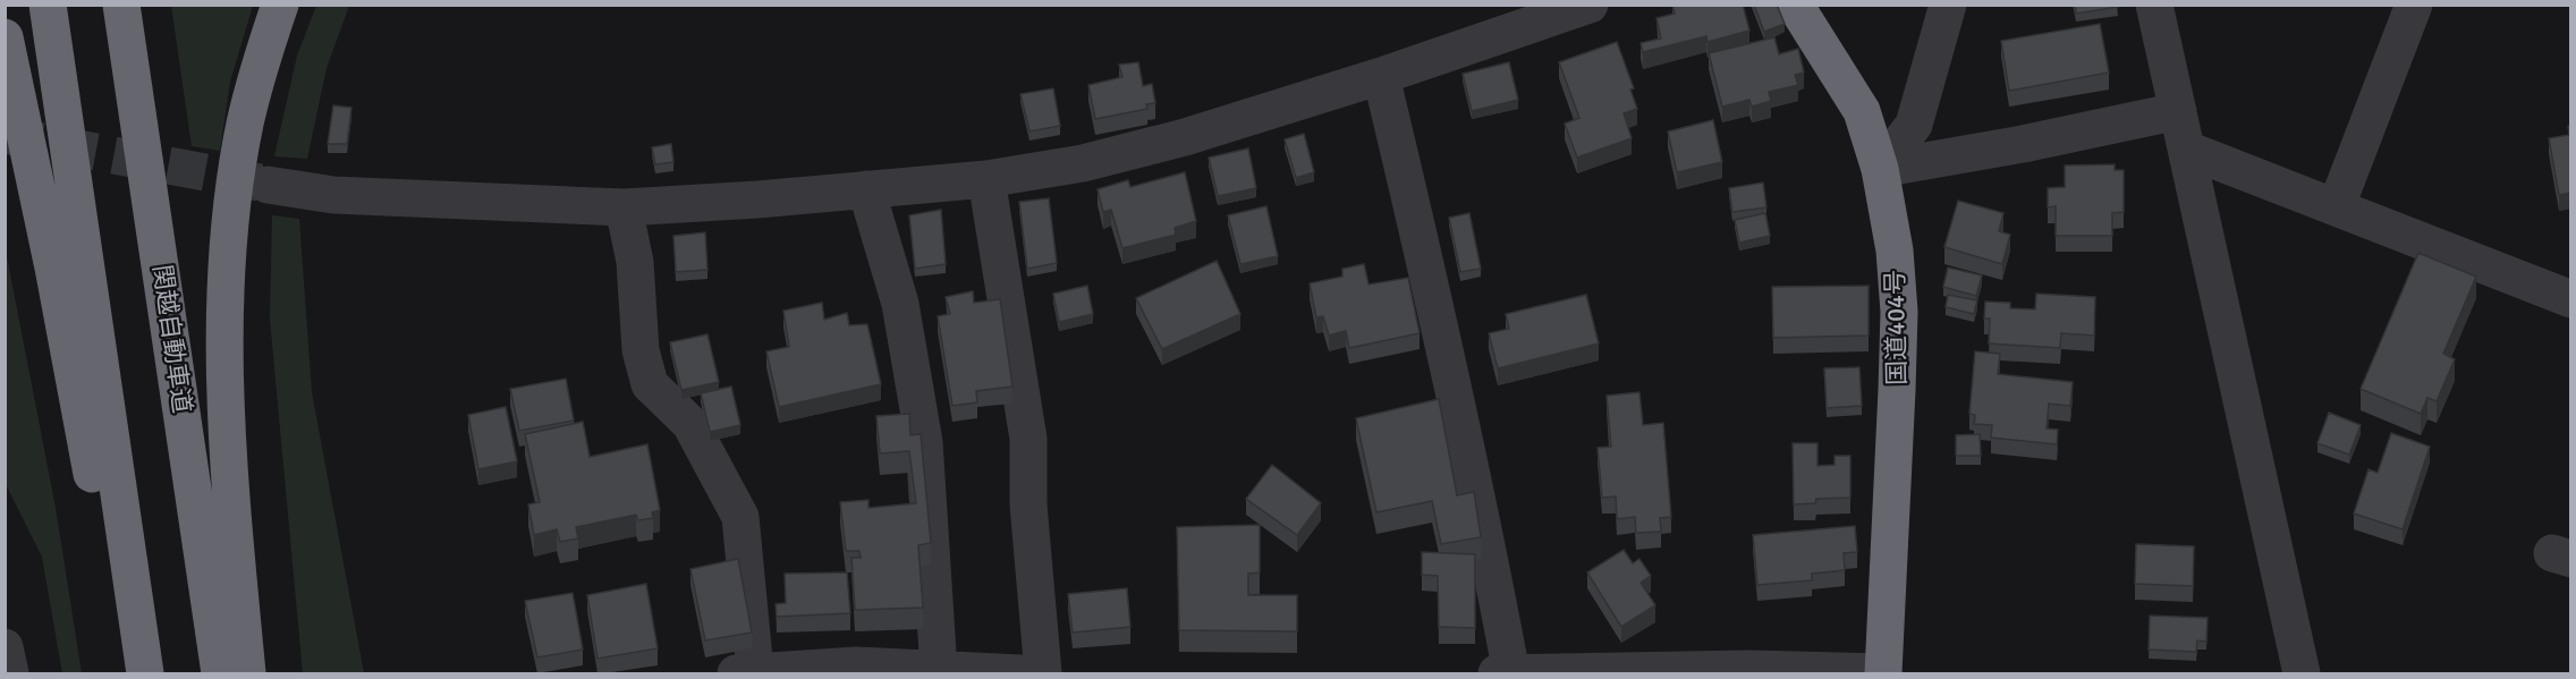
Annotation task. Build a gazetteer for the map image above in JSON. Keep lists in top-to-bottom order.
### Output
{
  "streets": {
    "highway": ["国道404号", "関越自動車道"]
  }
}
